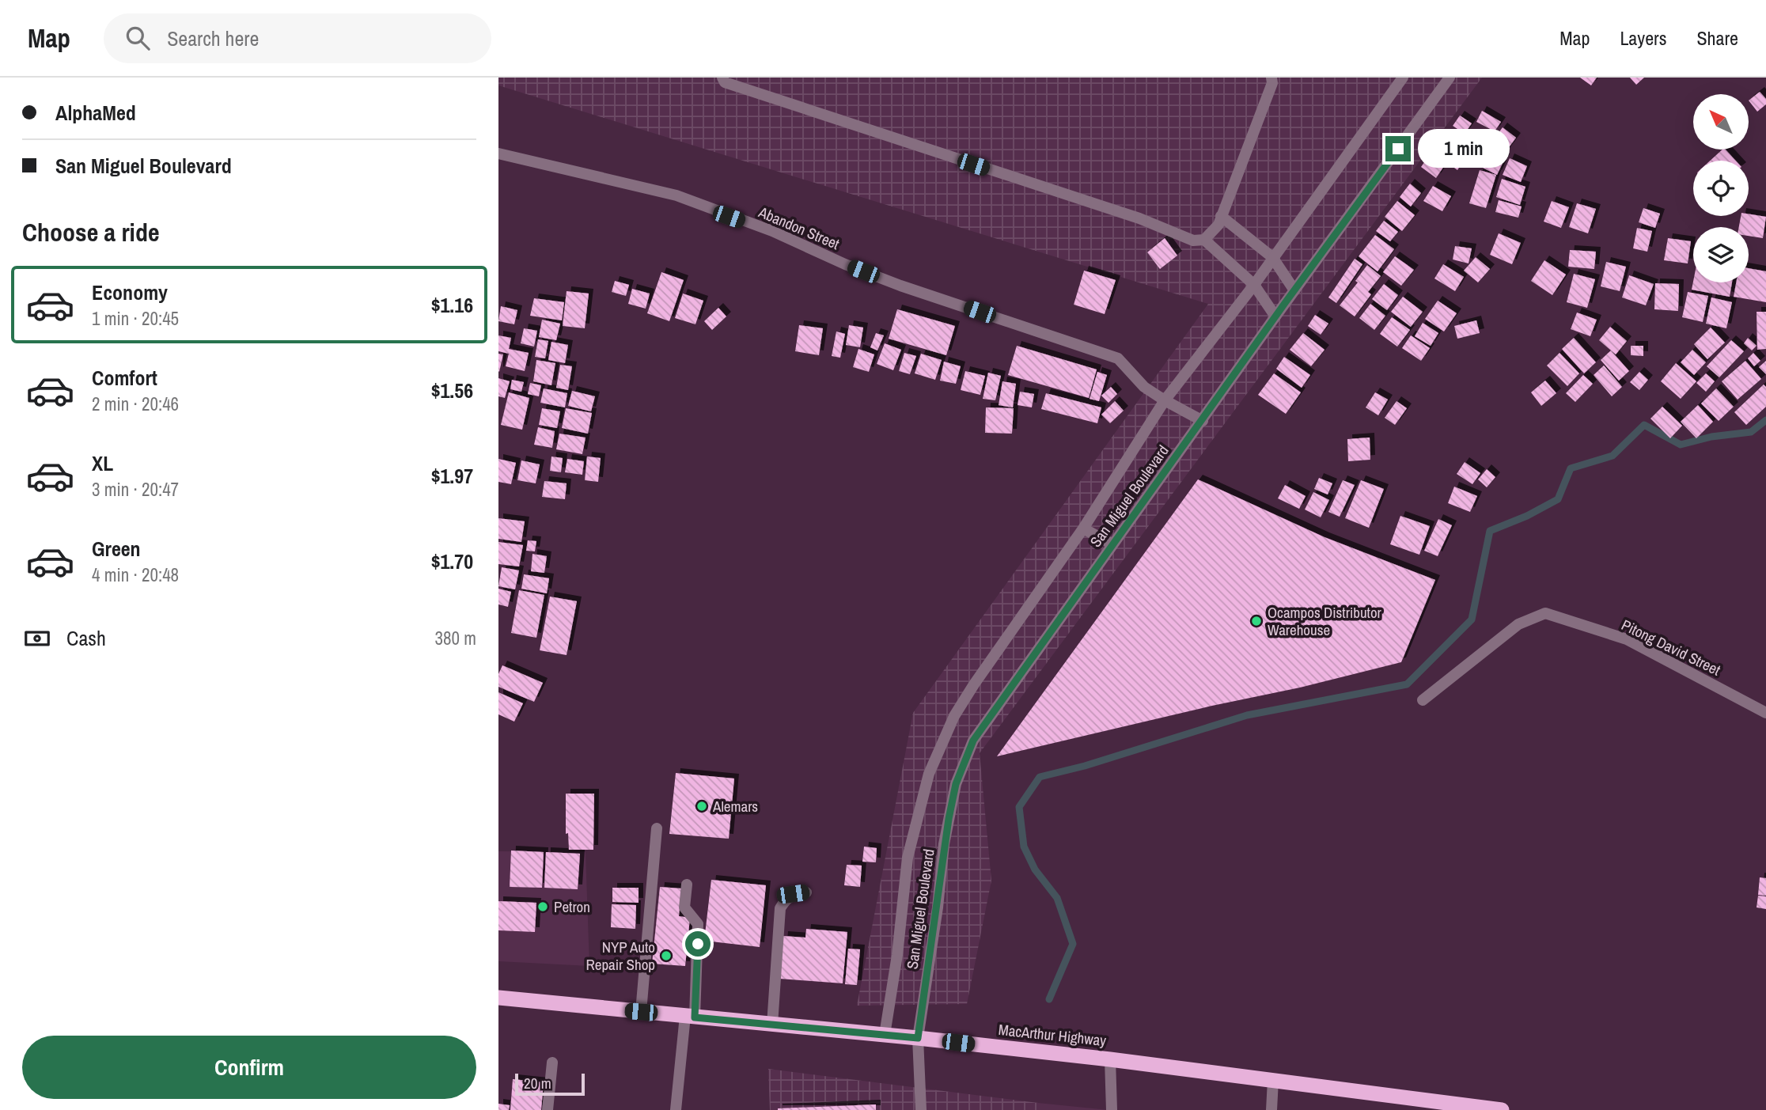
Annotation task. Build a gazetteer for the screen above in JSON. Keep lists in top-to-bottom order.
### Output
{
  "streets": {
    "highway": ["MacArthur Highway"],
    "street": ["Abandon Street", "San Miguel Boulevard", "Pitong David Street"]
  },
  "crossings": [
    ["Abandon Street", "San Miguel Boulevard"],
    ["San Miguel Boulevard", "MacArthur Highway"]
  ],
  "places": [
    "Ocampos Distributor Warehouse",
    "Alemars",
    "Petron",
    "NYP Auto Repair Shop"
  ],
  "scale_bar": "20 m",
  "north": "top left",
  "page": {
    "header": "Map",
    "search": "Search here",
    "nav": ["Map", "Layers", "Share"],
    "banner": ["AlphaMed", "San Miguel Boulevard"],
    "bubble": "1 min",
    "heading": "Choose a ride",
    "list": [
      {
        "name": "Economy",
        "note": "1 min · 20:45",
        "value": "$1.16"
      },
      {
        "name": "Comfort",
        "note": "2 min · 20:46",
        "value": "$1.56"
      },
      {
        "name": "XL",
        "note": "3 min · 20:47",
        "value": "$1.97"
      },
      {
        "name": "Green",
        "note": "4 min · 20:48",
        "value": "$1.70"
      }
    ],
    "pay": ["Cash", "380 m"],
    "buttons": "Confirm",
    "scale": "20 m"
  }
}
